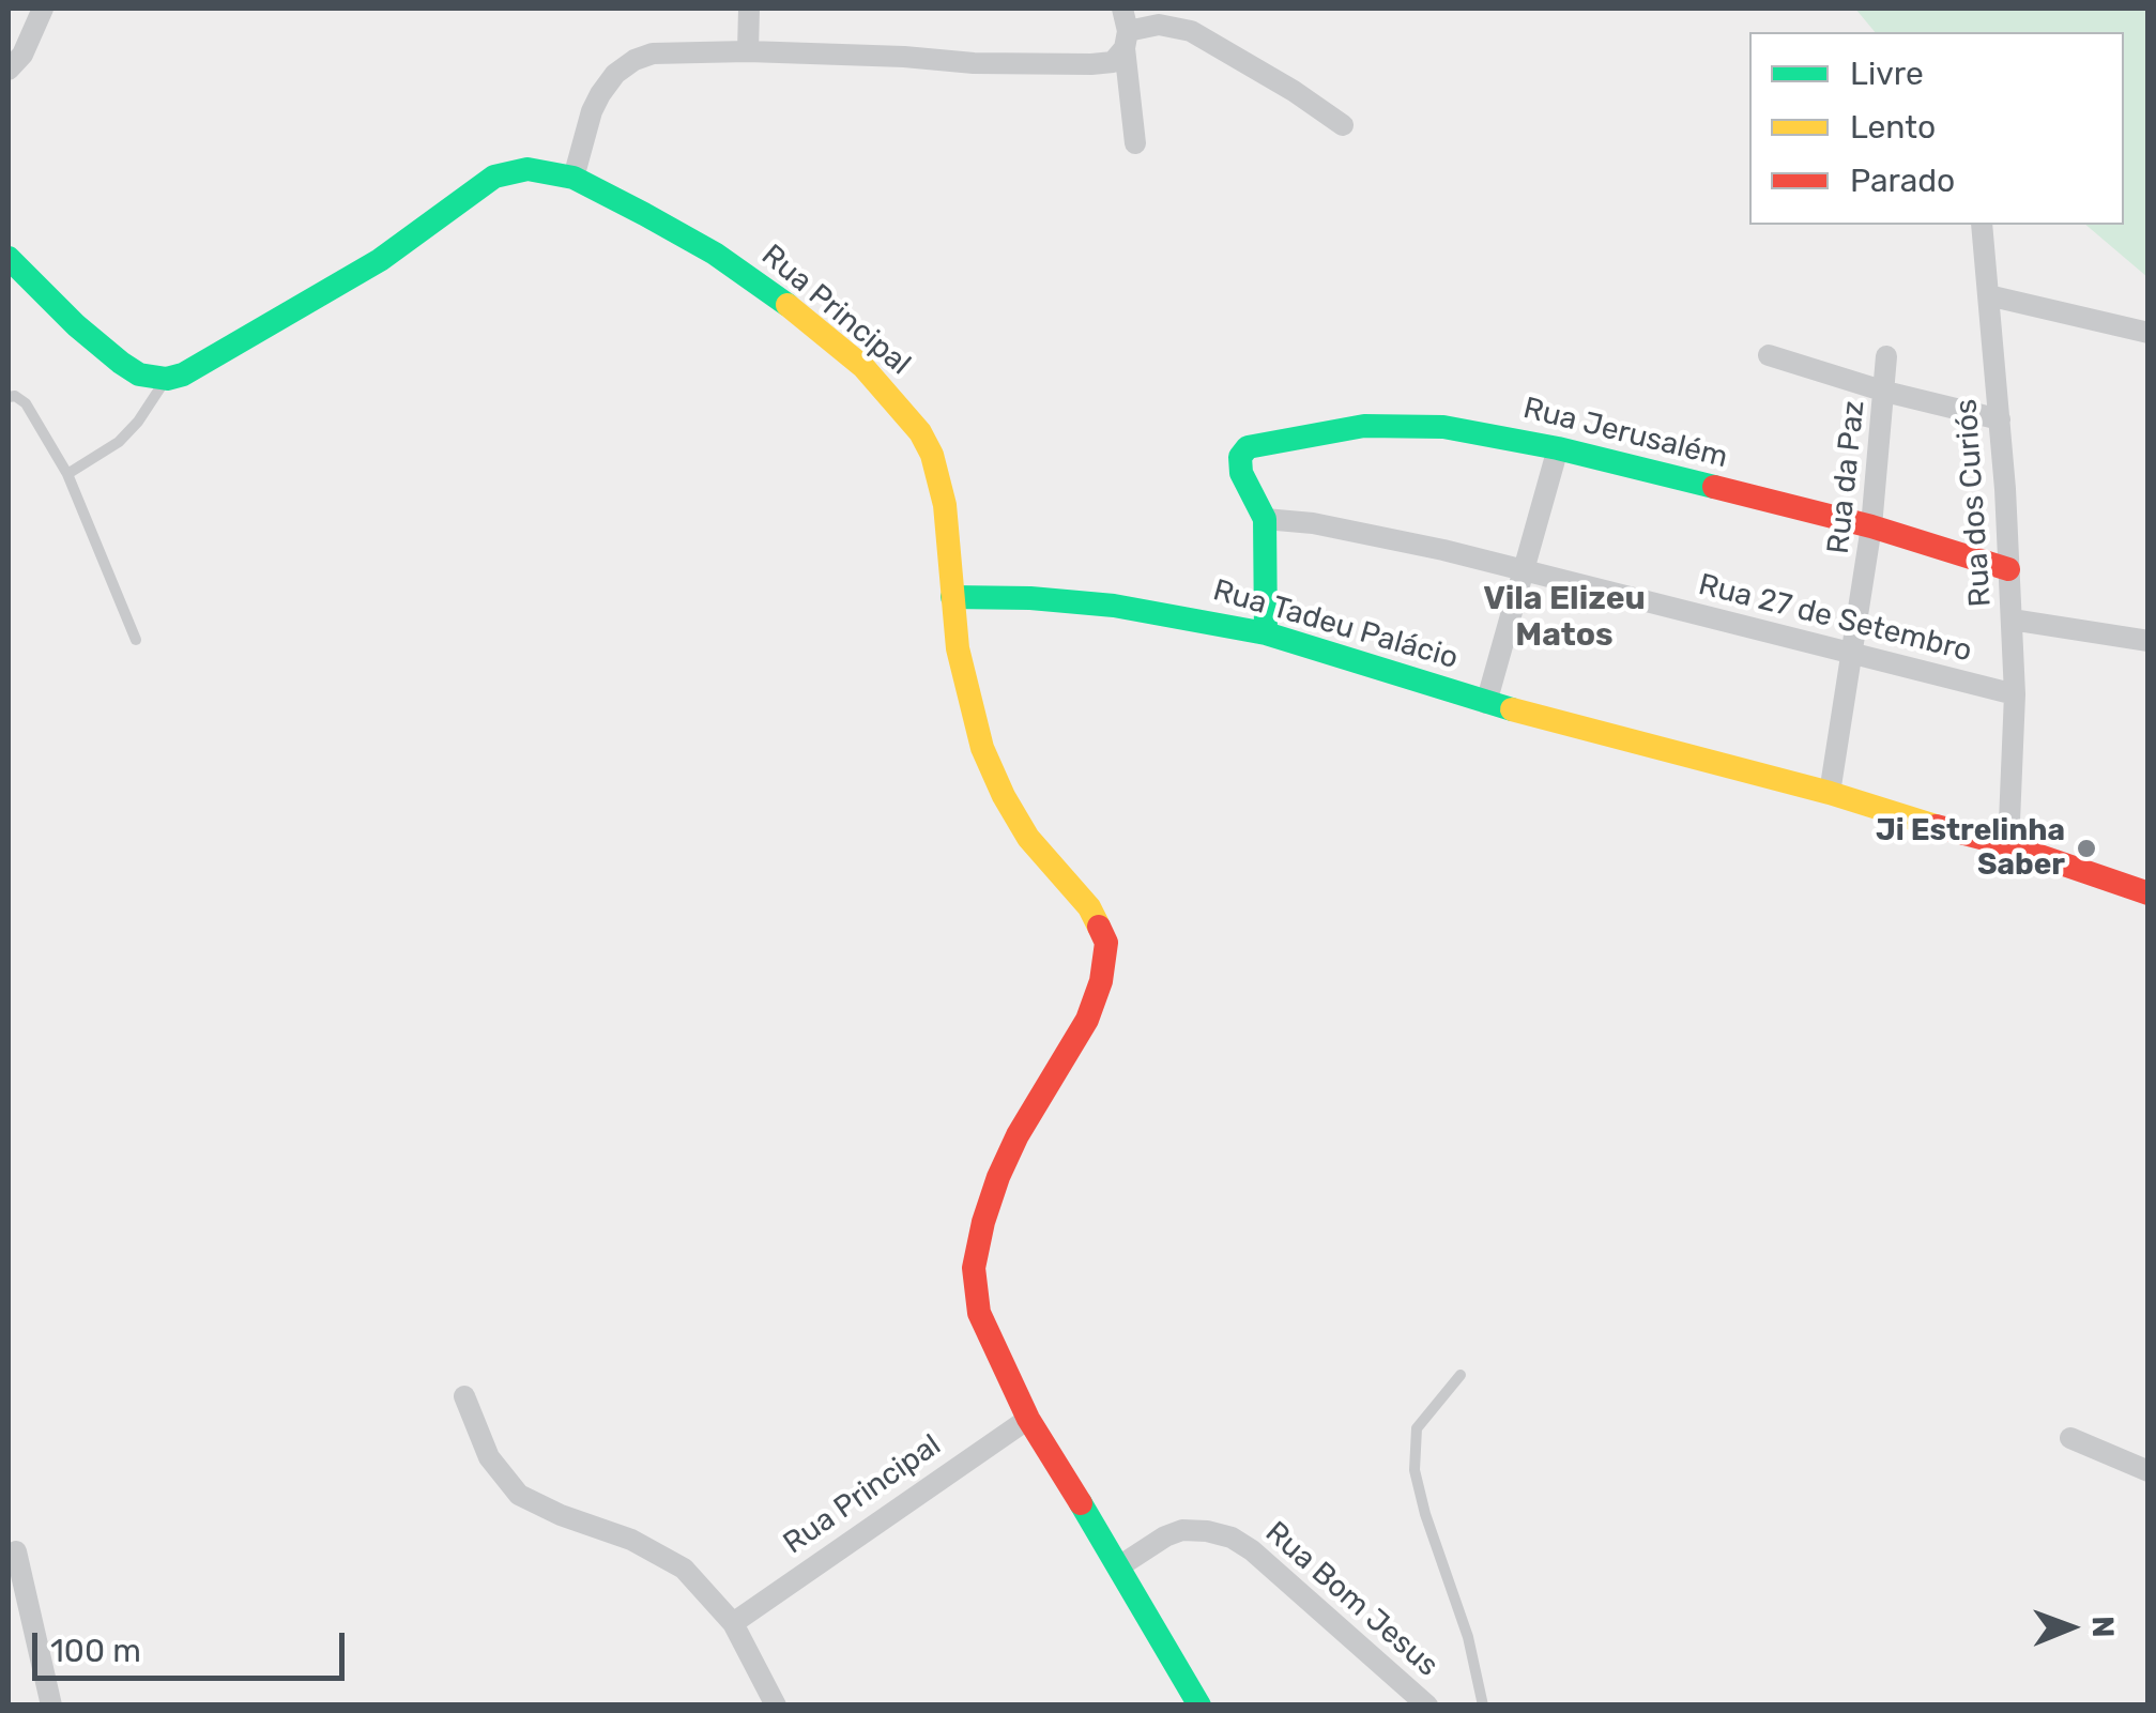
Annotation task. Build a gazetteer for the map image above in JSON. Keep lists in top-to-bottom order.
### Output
{
  "streets": {
    "street": [
      "Rua Principal",
      "Rua Jerusalém",
      "Rua da Paz",
      "Rua dos Curiós",
      "Rua 27 de Setembro",
      "Rua Tadeu Palácio",
      "Rua Bom Jesus"
    ]
  },
  "crossings": [
    ["Rua Principal", "Rua Tadeu Palácio"],
    ["Rua Principal", "Rua Bom Jesus"],
    ["Rua Jerusalém", "Rua da Paz"],
    ["Rua Jerusalém", "Rua dos Curiós"],
    ["Rua Jerusalém", "Rua 27 de Setembro"],
    ["Rua da Paz", "Rua 27 de Setembro"],
    ["Rua da Paz", "Rua Tadeu Palácio"],
    ["Rua dos Curiós", "Rua 27 de Setembro"],
    ["Rua dos Curiós", "Rua Tadeu Palácio"]
  ],
  "districts": ["Vila Elizeu Matos"],
  "places": ["Ji Estrelinha Saber"],
  "legend": ["Livre", "Lento", "Parado"],
  "scale_bar": "100 m",
  "north": "right"
}
